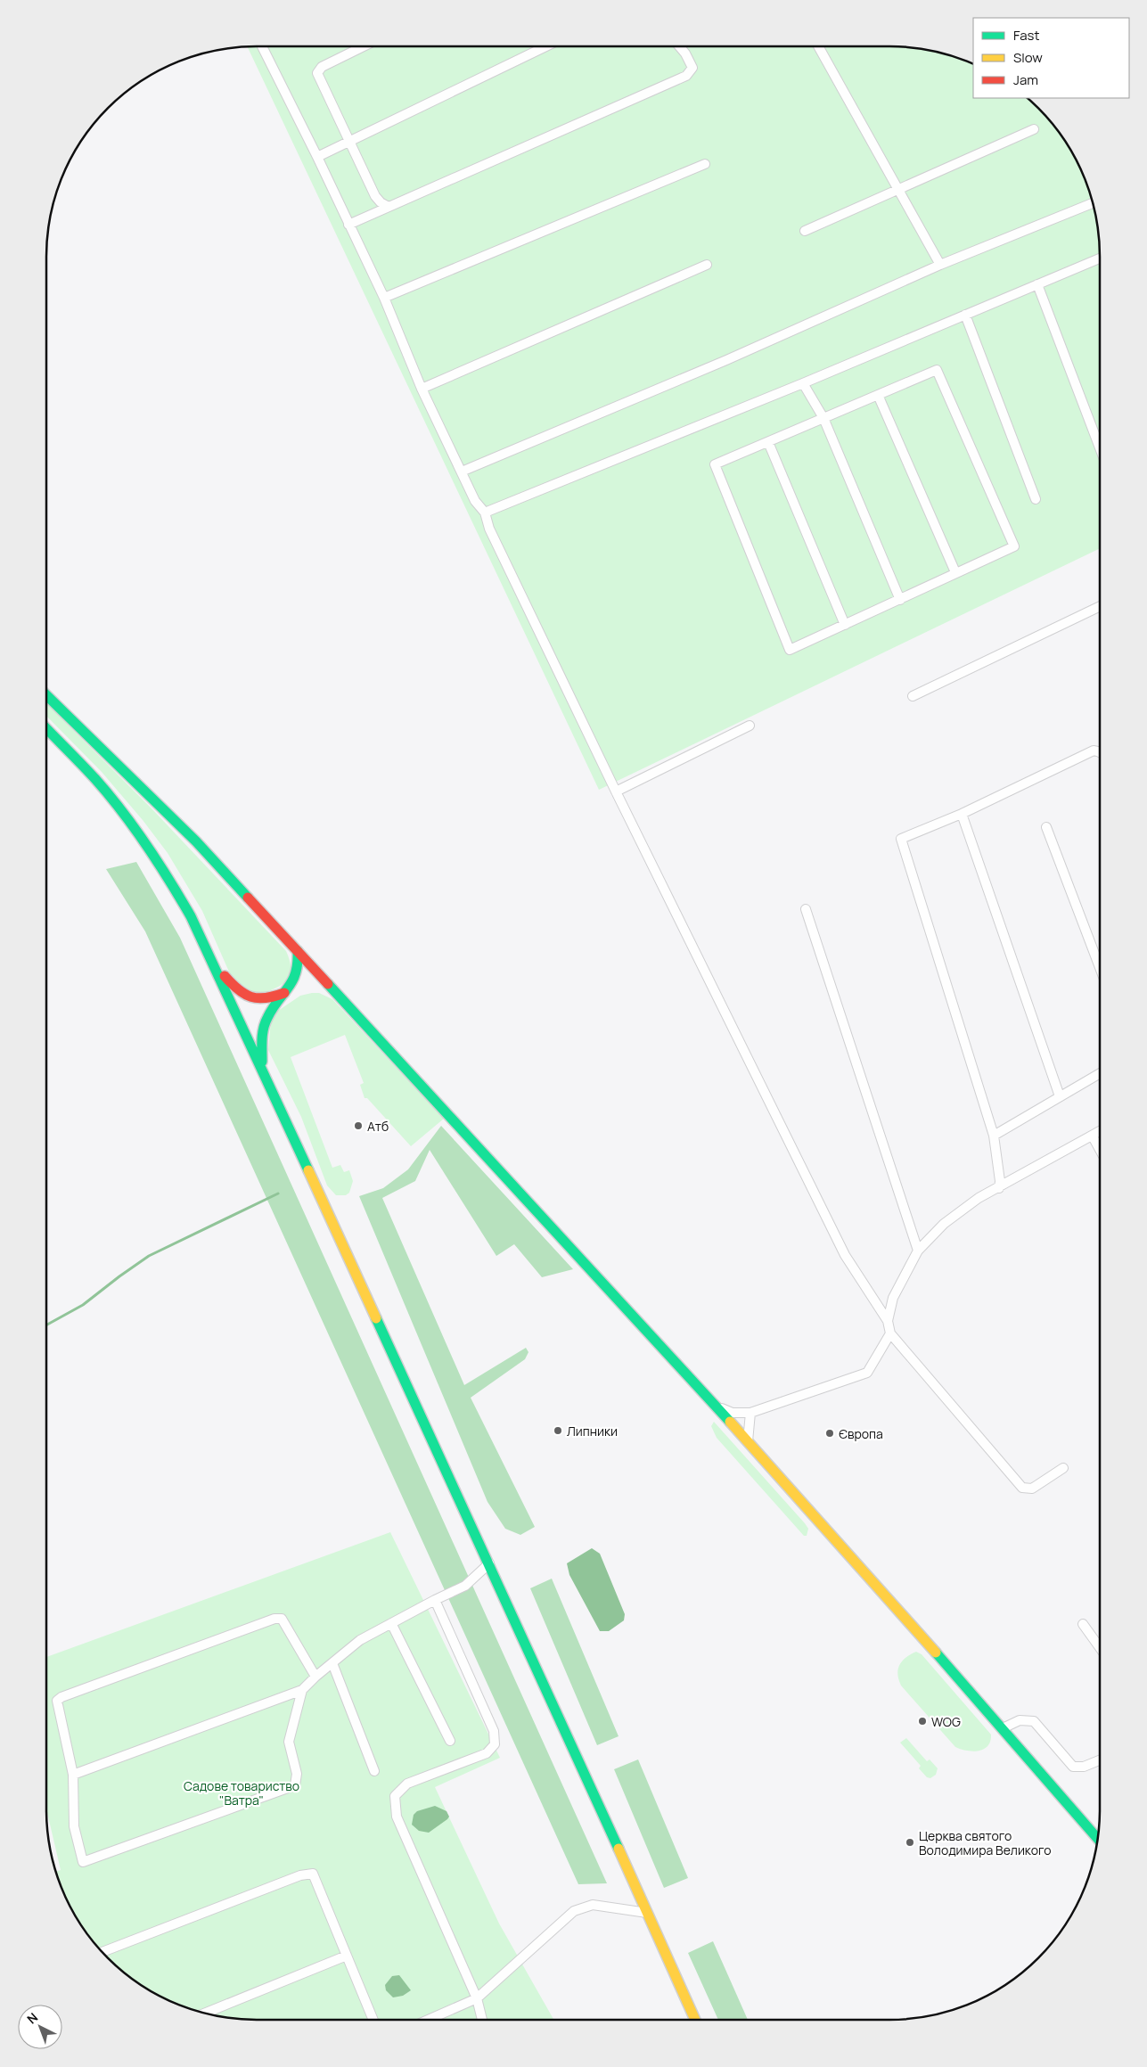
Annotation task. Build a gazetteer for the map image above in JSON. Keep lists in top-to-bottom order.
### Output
{
  "parks": ["Садове товариство \"Ватра\""],
  "places": [
    "Атб",
    "Липники",
    "Європа",
    "WOG",
    "Церква святого Володимира Великого"
  ],
  "legend": ["Fast", "Slow", "Jam"],
  "north": "top left"
}
